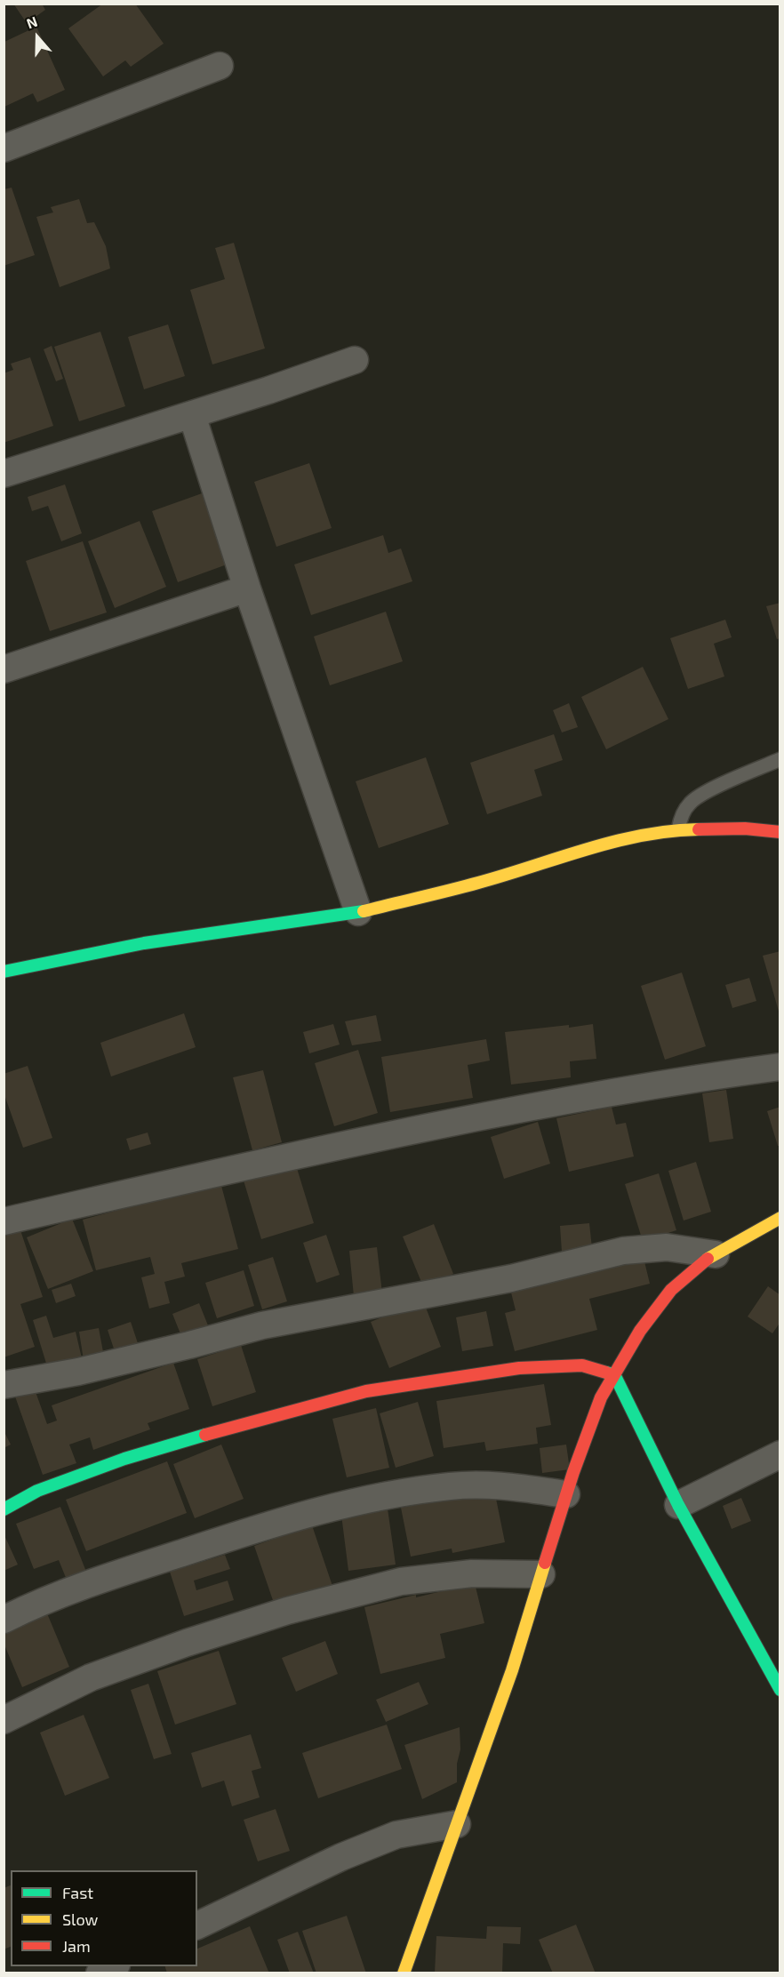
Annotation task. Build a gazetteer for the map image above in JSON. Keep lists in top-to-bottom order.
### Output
{
  "legend": ["Fast", "Slow", "Jam"],
  "north": "top"
}
